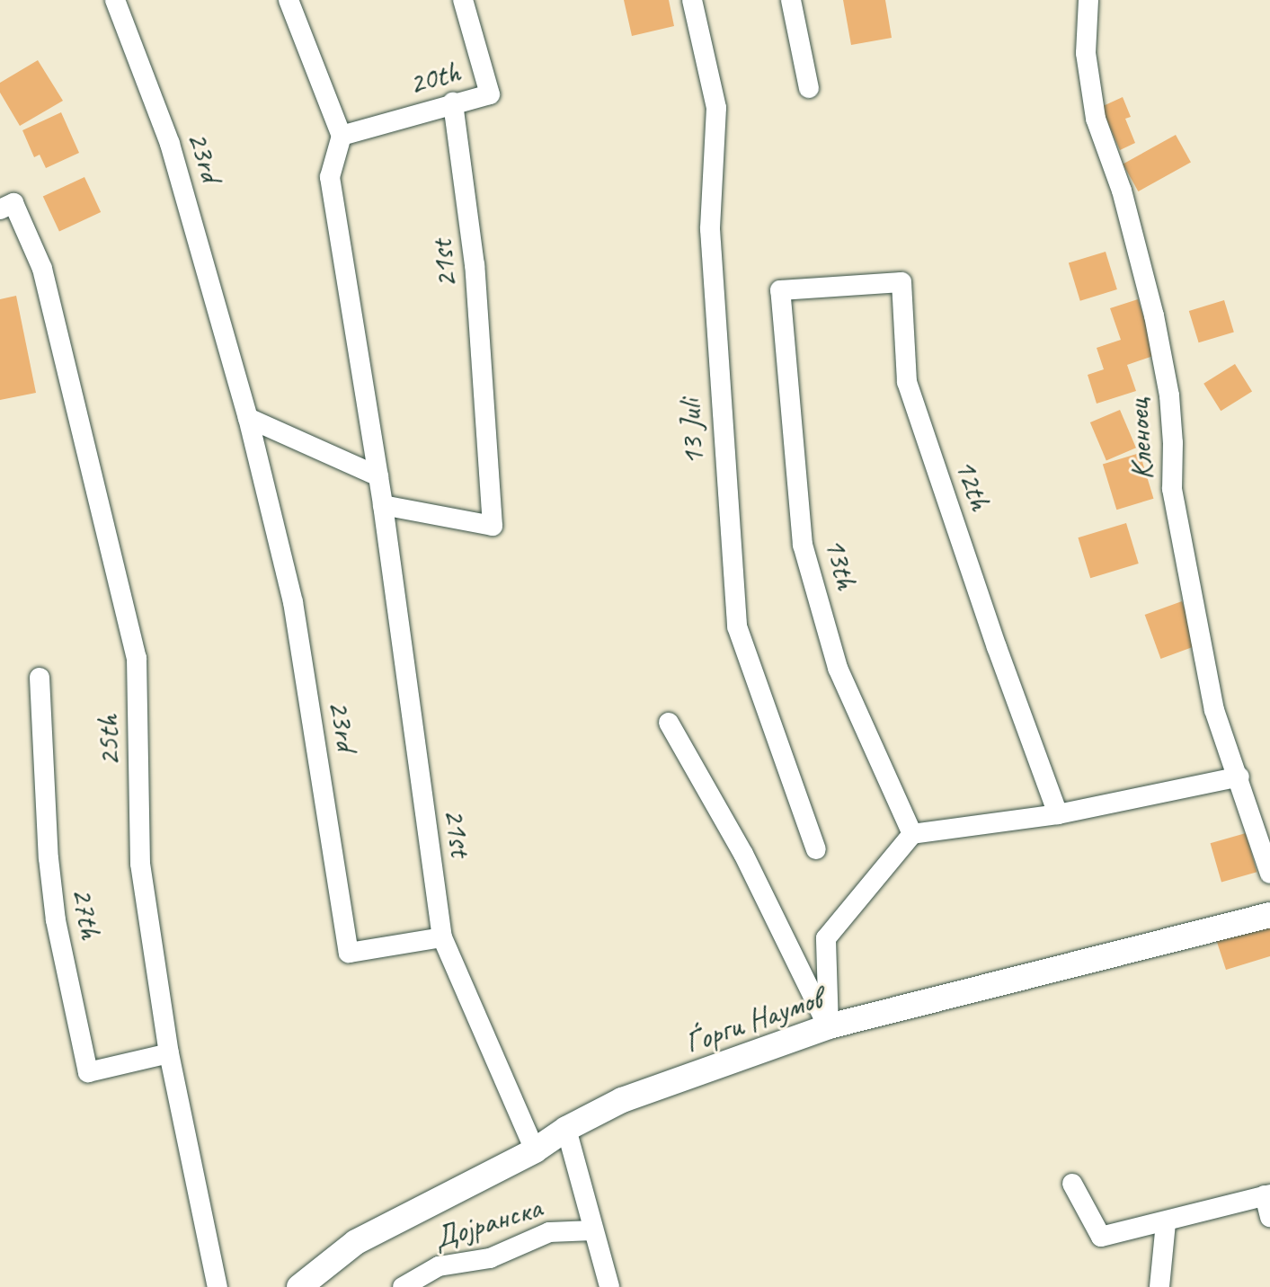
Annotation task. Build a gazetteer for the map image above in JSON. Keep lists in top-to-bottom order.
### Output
{
  "streets": {
    "street": [
      "20th",
      "23rd",
      "21st",
      "13 Juli",
      "Кленоец",
      "12th",
      "13th",
      "25th",
      "27th",
      "Ѓорги Наумов",
      "Дојранска"
    ]
  },
  "crossings": [
    ["20th", "21st"],
    ["23rd", "21st"],
    ["21st", "Ѓорги Наумов"],
    ["12th", "13th"],
    ["25th", "27th"]
  ]
}
